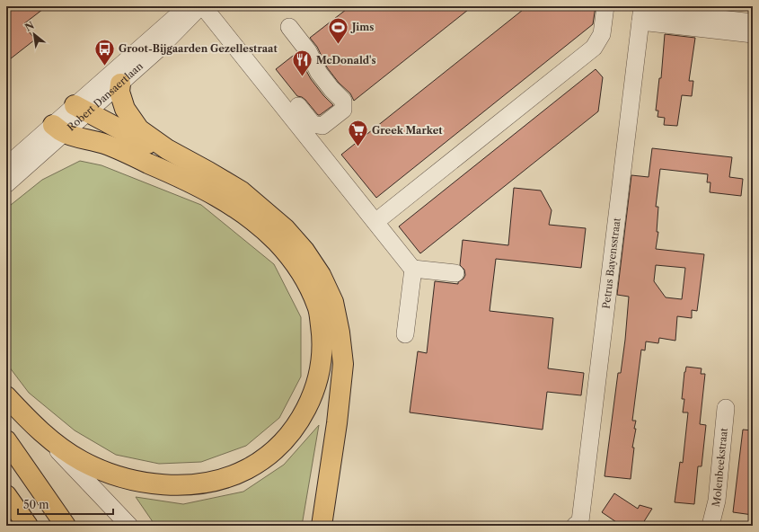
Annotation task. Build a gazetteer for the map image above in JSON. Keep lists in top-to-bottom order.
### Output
{
  "streets": {
    "street": ["Robert Dansaertlaan", "Petrus Bayensstraat", "Molenbeekstraat"]
  },
  "places": {
    "sports": ["Jims"],
    "bus stop": ["Groot-Bijgaarden Gezellestraat"],
    "restaurant": ["McDonald's"],
    "supermarket": ["Greek Market"]
  },
  "scale_bar": "50 m",
  "north": "top left"
}
